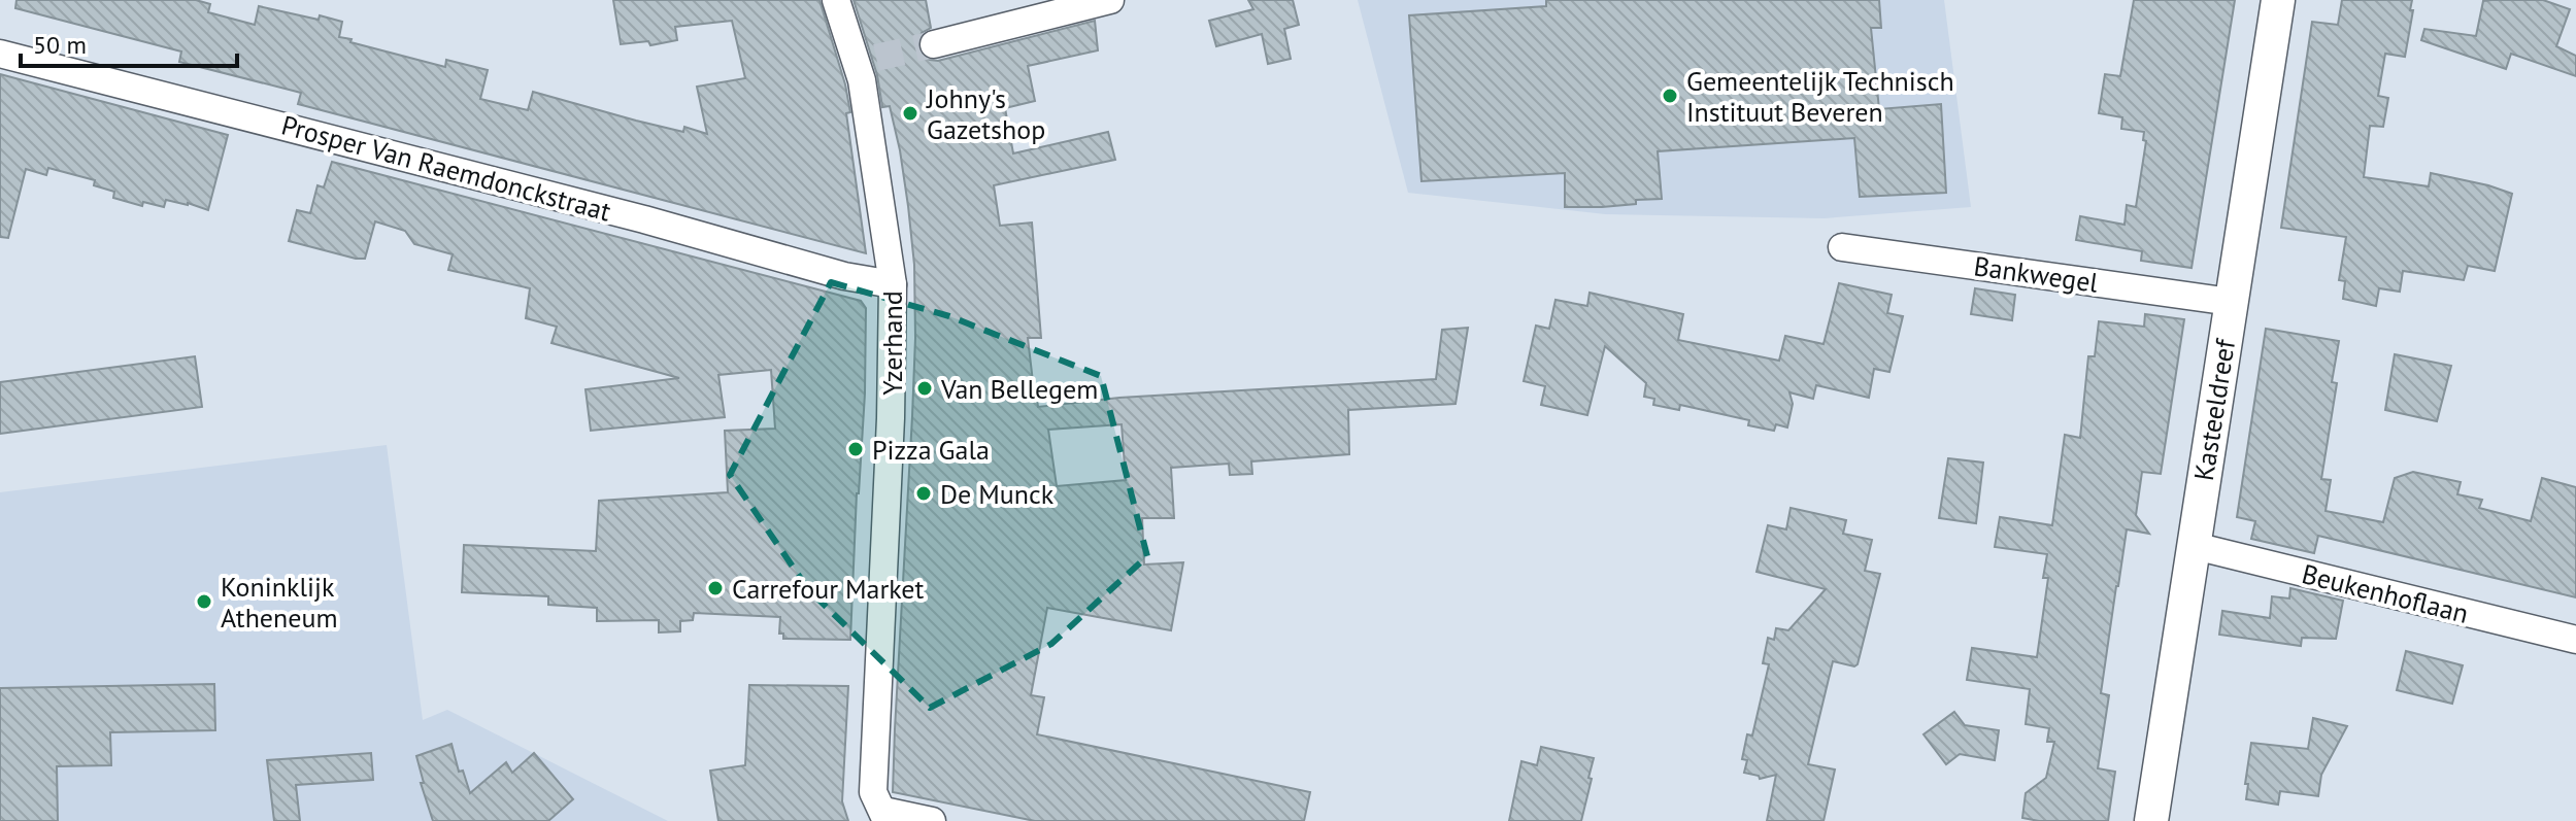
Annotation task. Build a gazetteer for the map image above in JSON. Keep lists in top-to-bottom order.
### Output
{
  "streets": {
    "street": [
      "Prosper Van Raemdonckstraat",
      "Bankwegel",
      "Yzerhand",
      "Kasteeldreef",
      "Beukenhoflaan"
    ]
  },
  "crossings": [
    ["Prosper Van Raemdonckstraat", "Yzerhand"],
    ["Bankwegel", "Kasteeldreef"],
    ["Kasteeldreef", "Beukenhoflaan"]
  ],
  "places": [
    "Gemeentelijk Technisch Instituut Beveren",
    "Johny's Gazetshop",
    "Van Bellegem",
    "Pizza Gala",
    "De Munck",
    "Carrefour Market",
    "Koninklijk Atheneum"
  ],
  "scale_bar": "50 m"
}
